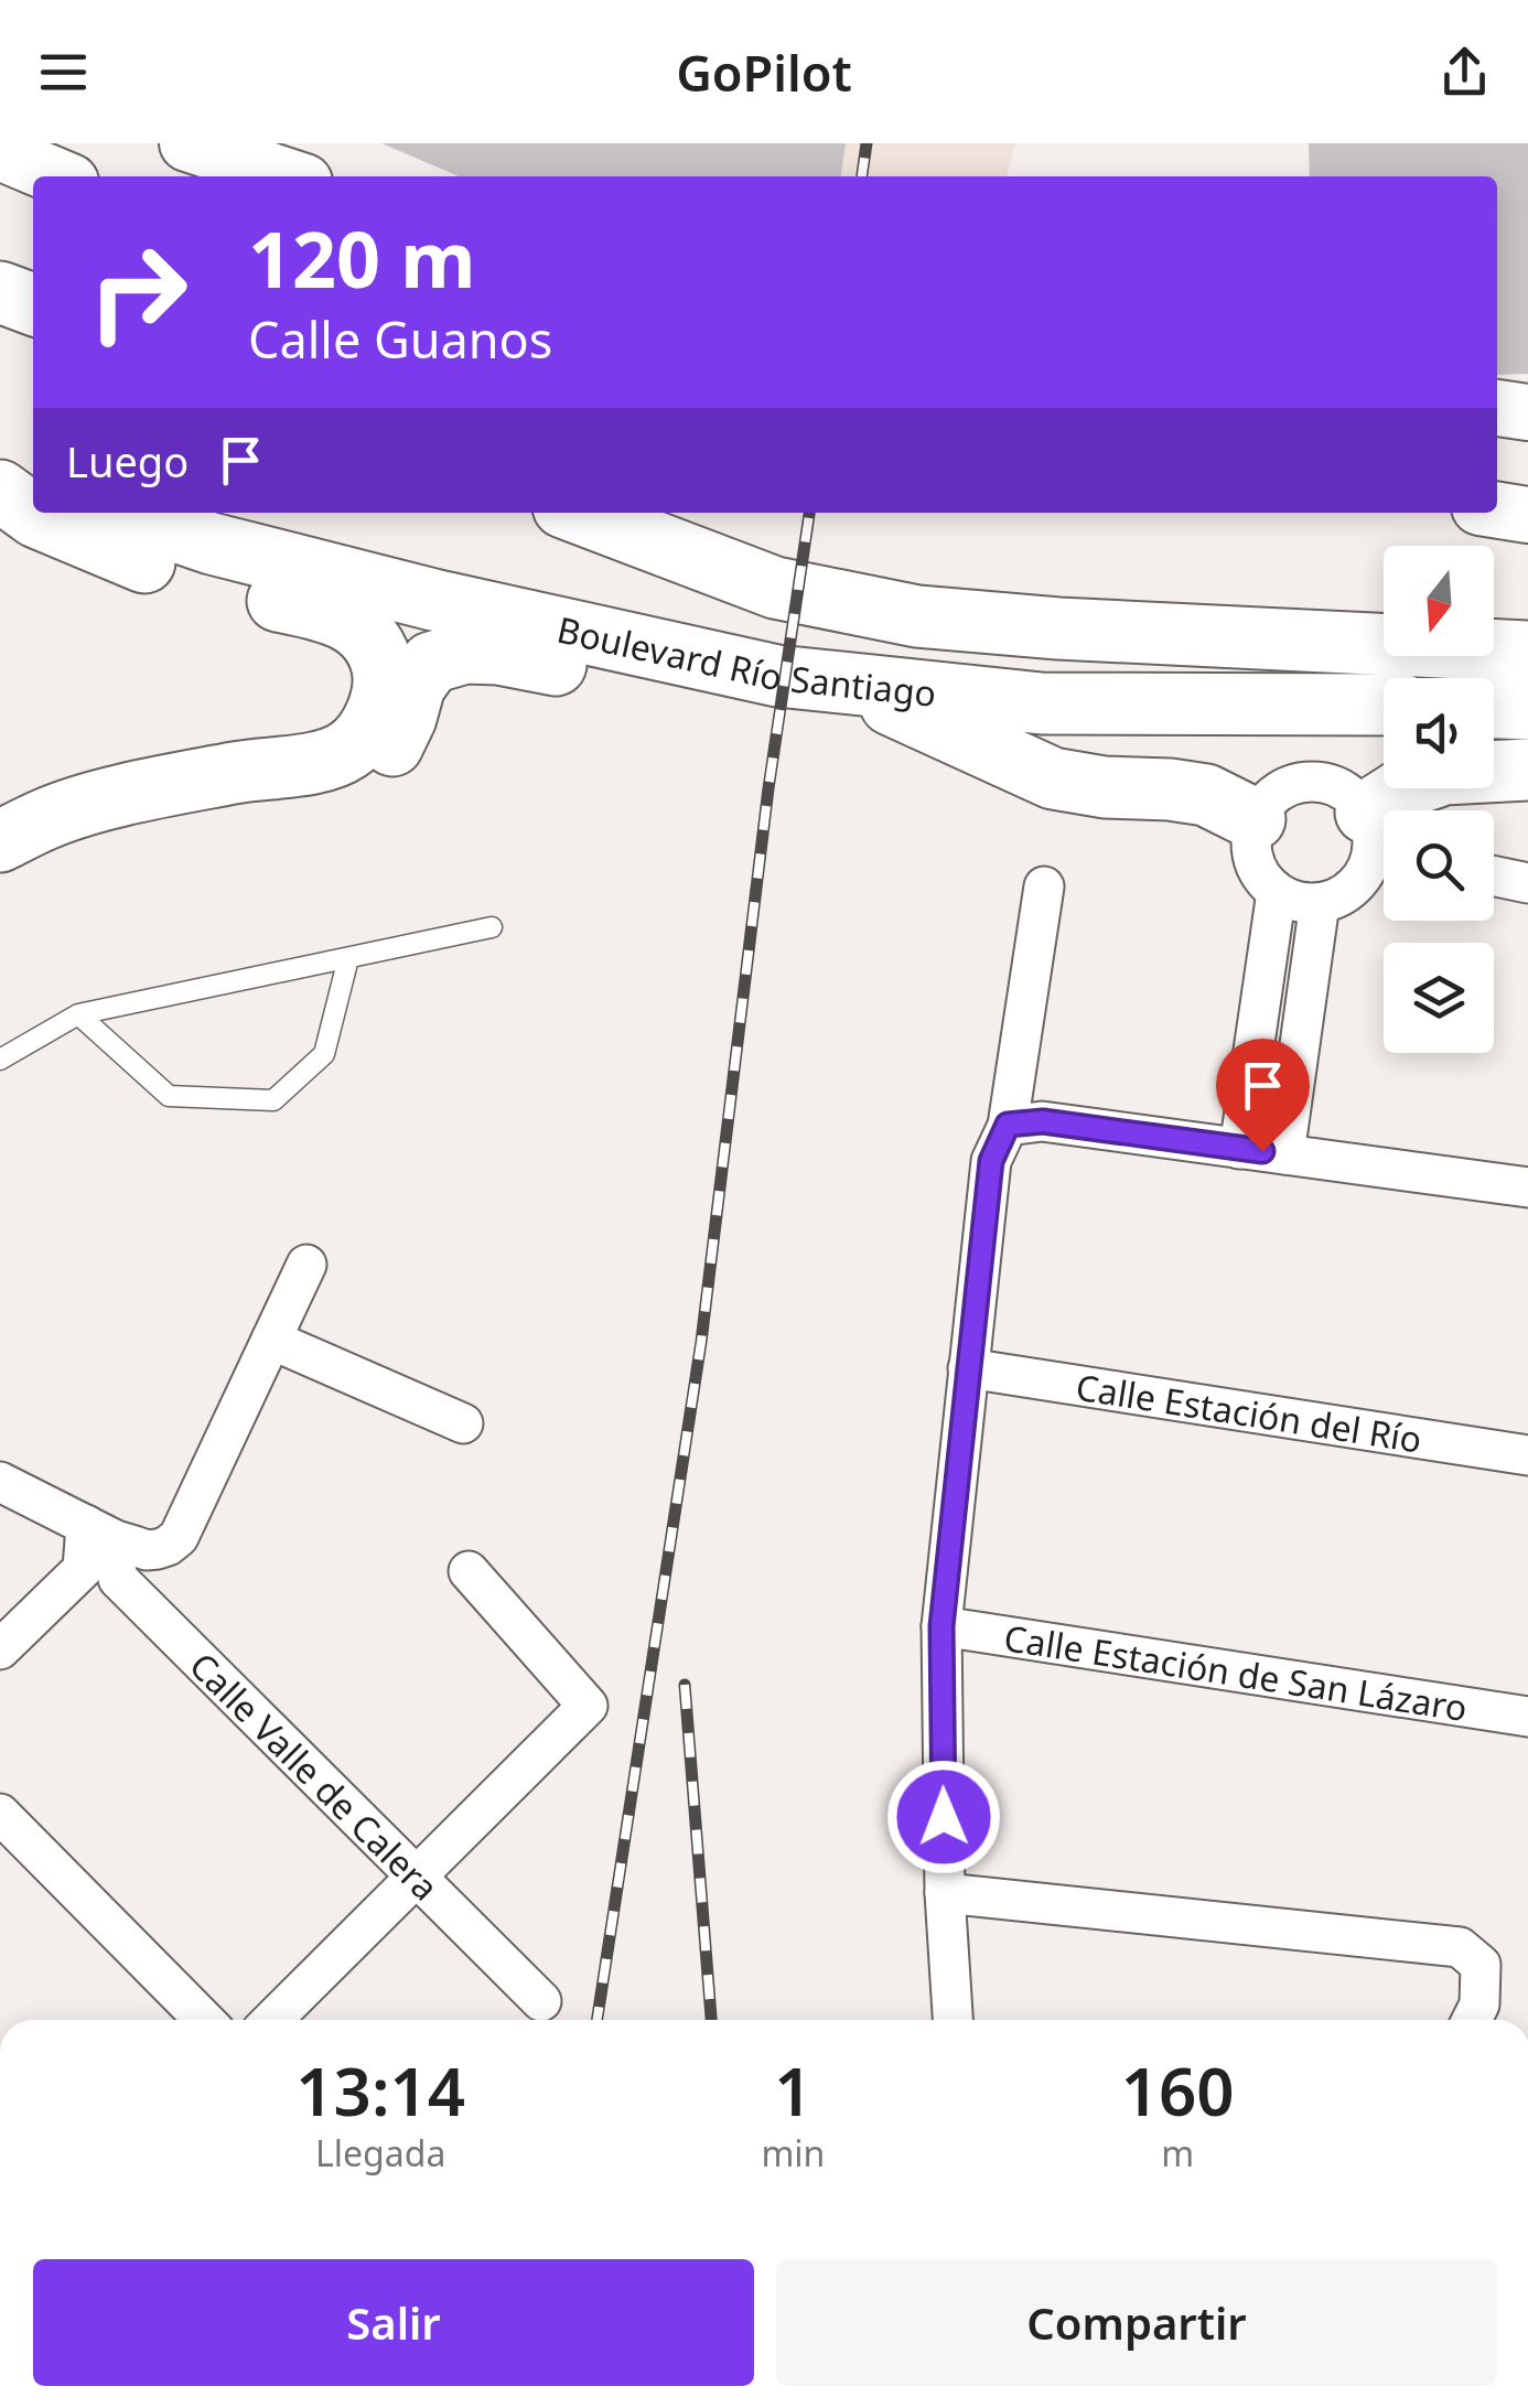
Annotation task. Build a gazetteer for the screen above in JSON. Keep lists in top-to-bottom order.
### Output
{
  "streets": {
    "main road": ["Boulevard Río Santiago"],
    "street": ["Calle Estación del Río", "Calle Estación de San Lázaro", "Calle Valle de Calera"]
  },
  "north": "bottom",
  "page": {
    "header": "GoPilot",
    "turn": ["120 m", "Calle Guanos"],
    "then": "Luego",
    "eta": [
      "13:14",
      "Llegada",
      "1",
      "min",
      "160",
      "m"
    ],
    "buttons": ["Salir", "Compartir"]
  }
}
